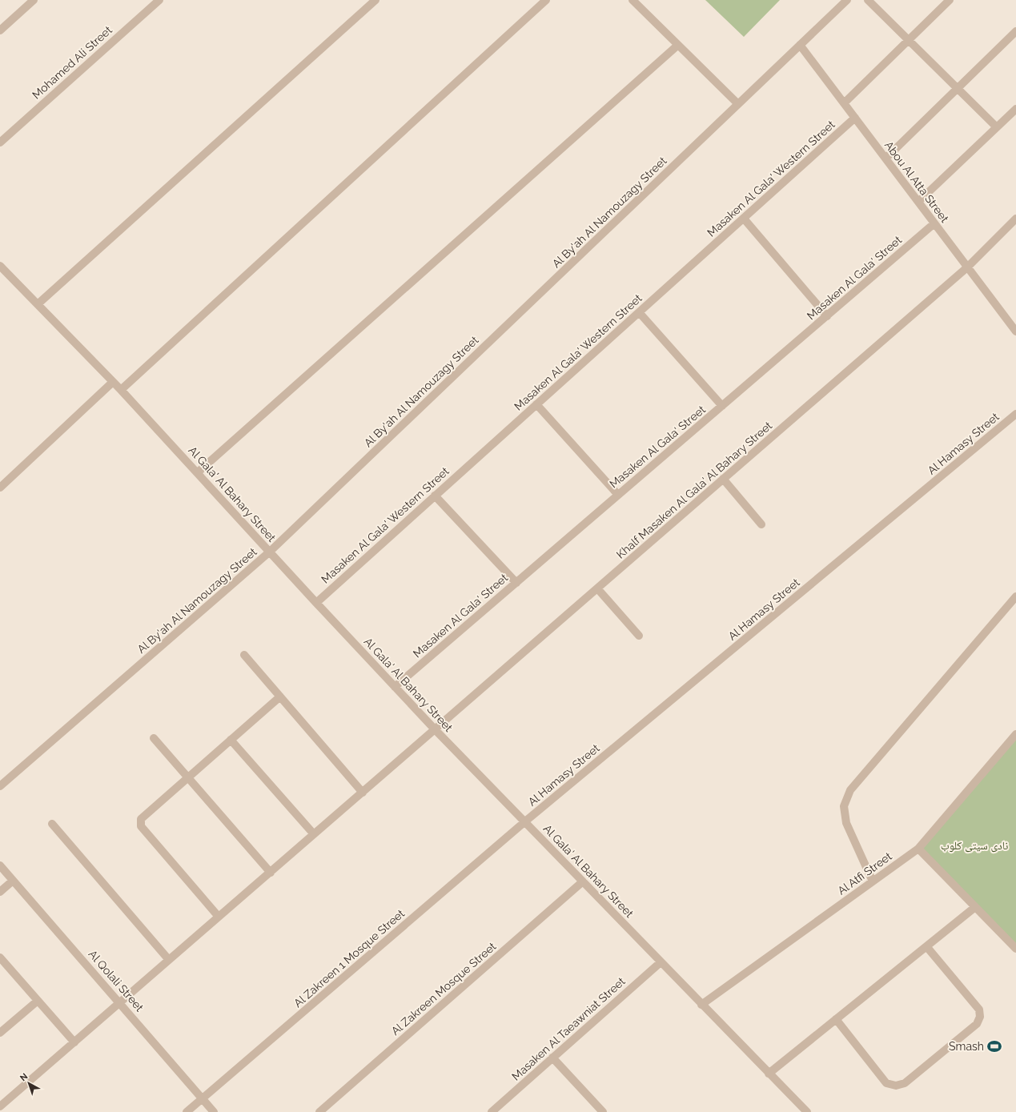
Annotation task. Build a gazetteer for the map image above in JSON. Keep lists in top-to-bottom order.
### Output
{
  "streets": {
    "street": [
      "Mohamed Ali Street",
      "Masaken Al Gala' Western Street",
      "Abou Al Atta Street",
      "Al By'ah Al Namouzagy Street",
      "Masaken Al Gala' Street",
      "Al Hamasy Street",
      "Khalf Masaken Al Gala' Al Bahary Street",
      "Al Gala' Al Bahary Street",
      "Al Atfi Street",
      "Al Zakreen 1 Mosque Street",
      "Al Qolali Street",
      "Al Zakreen Mosque Street",
      "Masaken Al Taeawniat Street"
    ]
  },
  "crossings": [
    ["Masaken Al Gala' Western Street", "Abou Al Atta Street"],
    ["Masaken Al Gala' Western Street", "Al Gala' Al Bahary Street"],
    ["Abou Al Atta Street", "Al By'ah Al Namouzagy Street"],
    ["Abou Al Atta Street", "Masaken Al Gala' Street"],
    ["Abou Al Atta Street", "Khalf Masaken Al Gala' Al Bahary Street"],
    ["Al By'ah Al Namouzagy Street", "Al Gala' Al Bahary Street"],
    ["Masaken Al Gala' Street", "Al Gala' Al Bahary Street"],
    ["Al Hamasy Street", "Al Gala' Al Bahary Street"],
    ["Al Hamasy Street", "Al Zakreen 1 Mosque Street"],
    ["Khalf Masaken Al Gala' Al Bahary Street", "Al Gala' Al Bahary Street"],
    ["Khalf Masaken Al Gala' Al Bahary Street", "Al Qolali Street"],
    ["Al Gala' Al Bahary Street", "Al Atfi Street"],
    ["Al Gala' Al Bahary Street", "Al Zakreen 1 Mosque Street"],
    ["Al Gala' Al Bahary Street", "Al Zakreen Mosque Street"],
    ["Al Gala' Al Bahary Street", "Masaken Al Taeawniat Street"],
    ["Al Zakreen 1 Mosque Street", "Al Qolali Street"]
  ],
  "parks": ["نادى سيتى كلوب"],
  "places": {
    "sports": ["Smash"]
  },
  "north": "top left"
}
